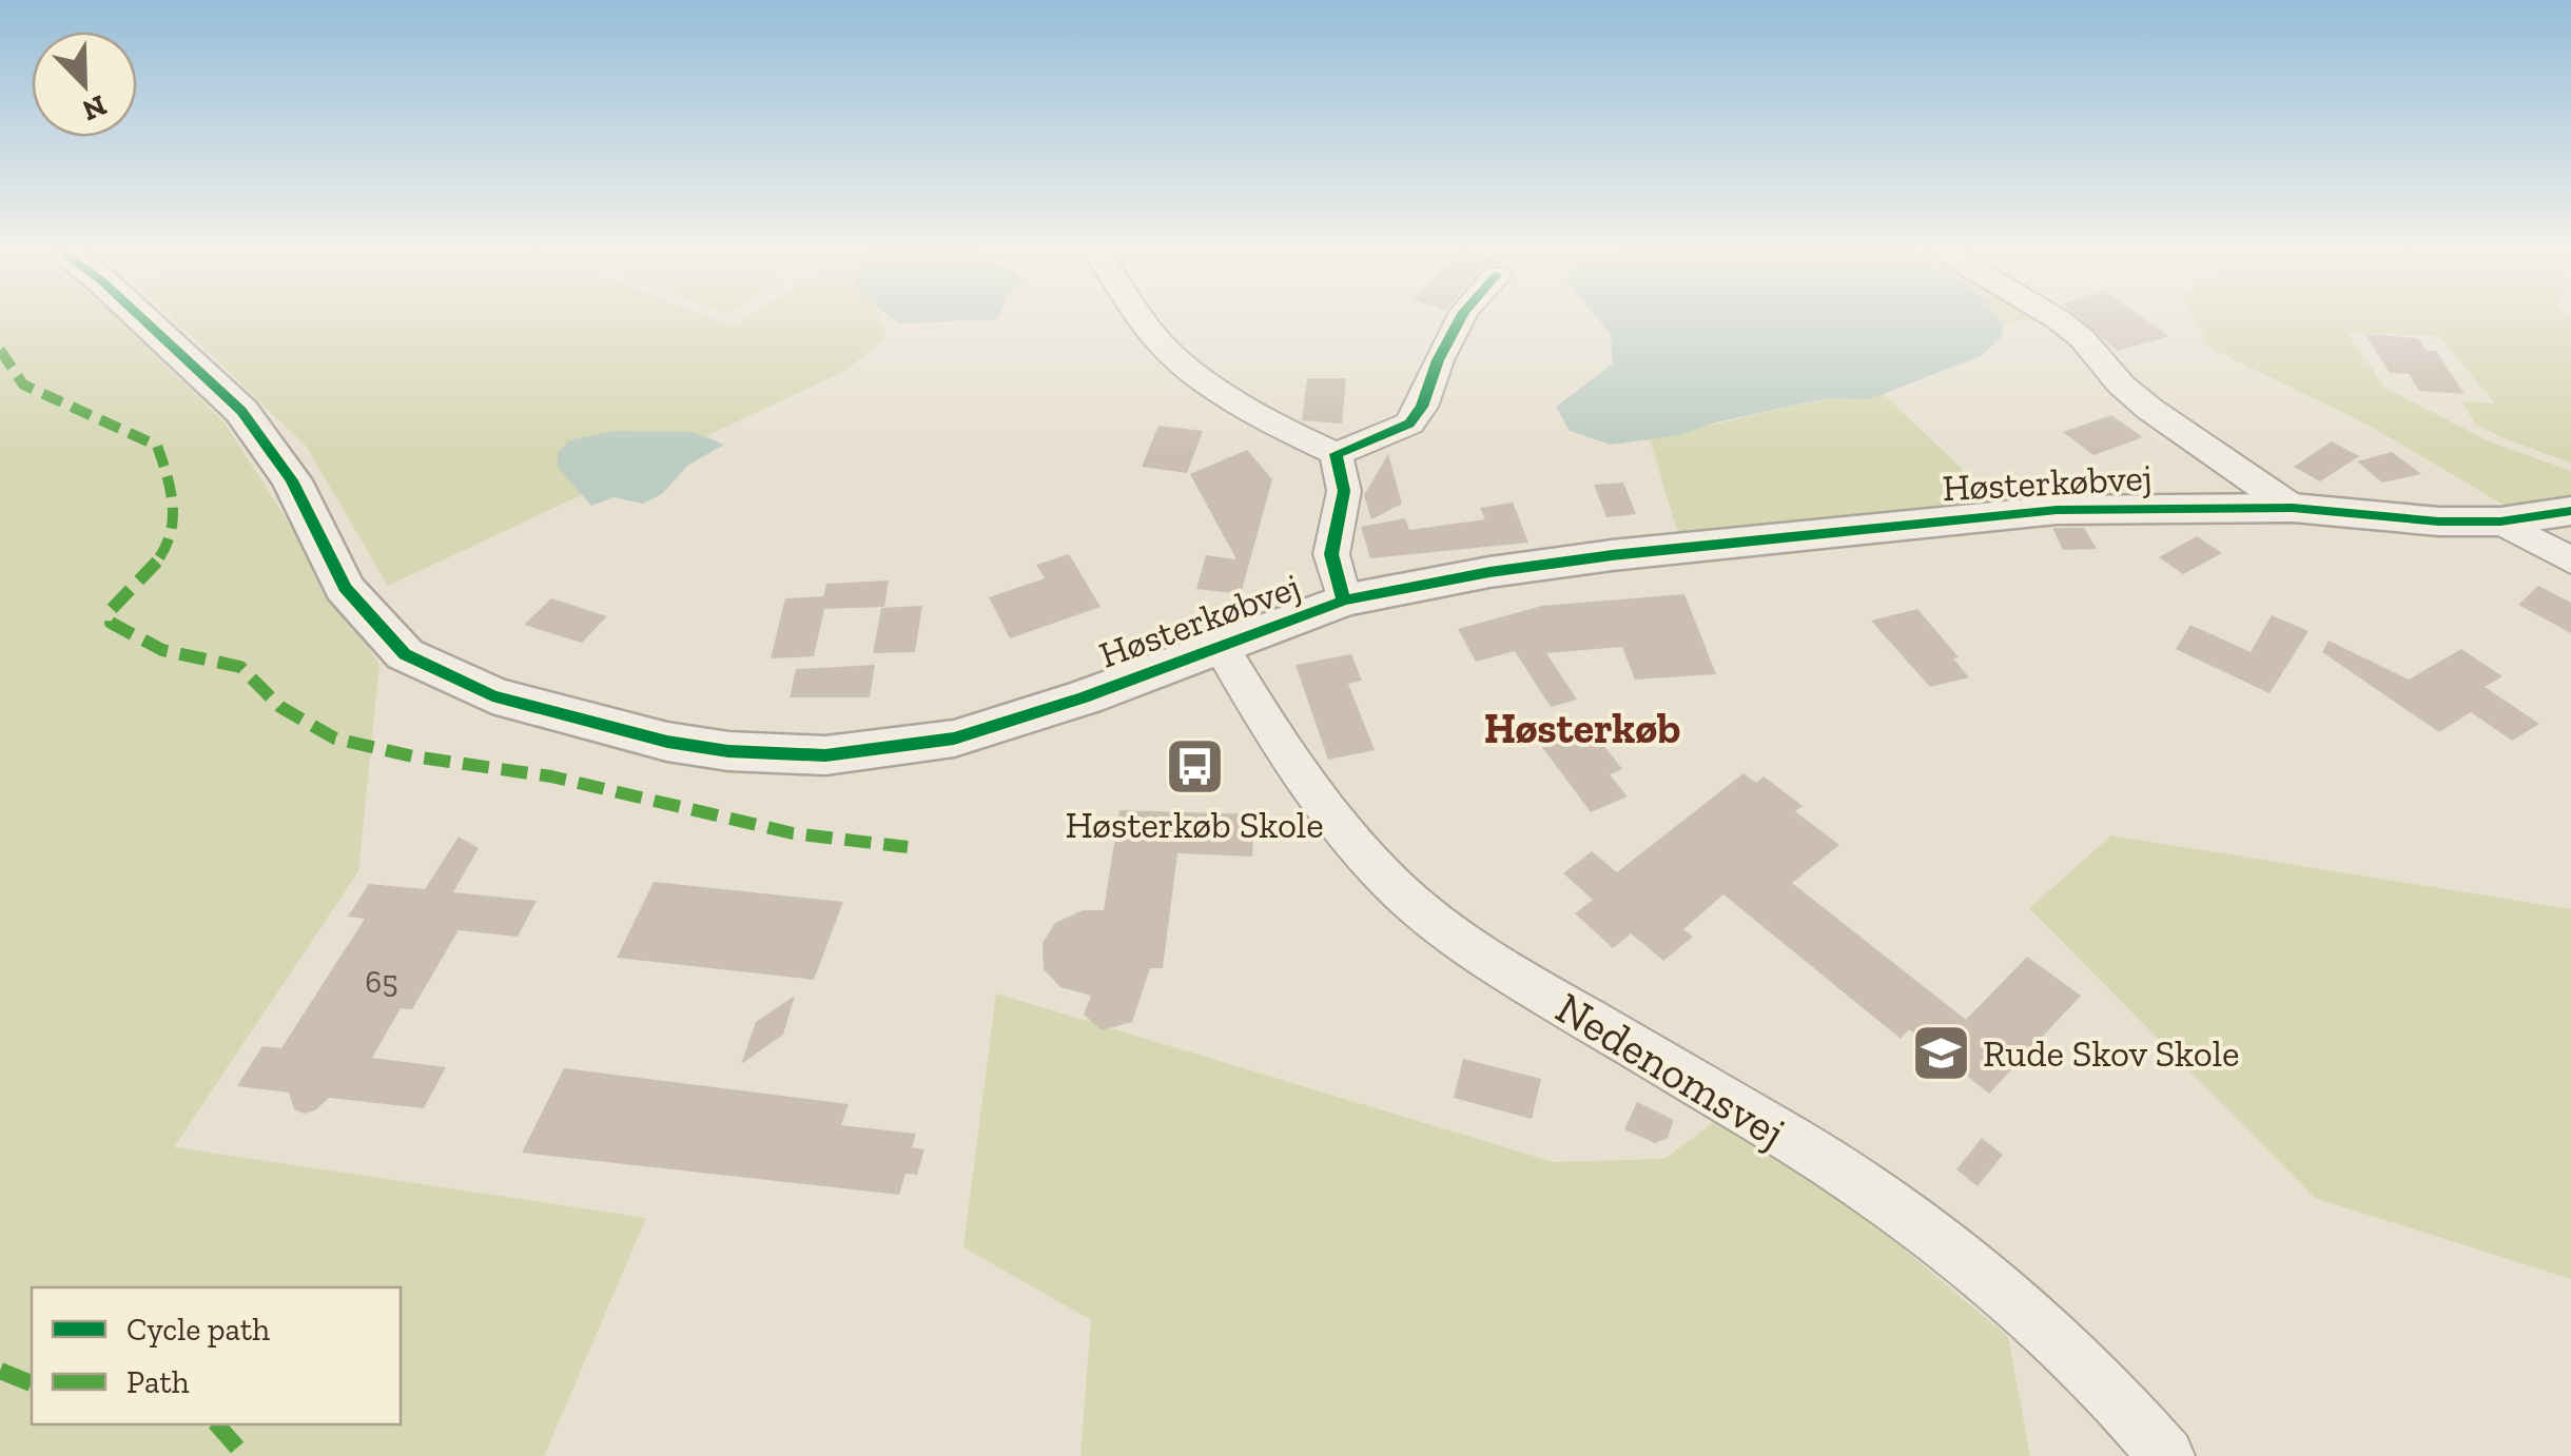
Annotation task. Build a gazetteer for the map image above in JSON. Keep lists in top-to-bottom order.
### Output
{
  "streets": {
    "street": ["Høsterkøbvej", "Nedenomsvej"]
  },
  "crossings": [
    ["Høsterkøbvej", "Nedenomsvej"]
  ],
  "districts": ["Høsterkøb"],
  "places": {
    "bus stop": ["Høsterkøb Skole"],
    "school or university": ["Rude Skov Skole"]
  },
  "house_numbers": ["65"],
  "legend": ["Cycle path", "Path"],
  "north": "bottom right"
}
